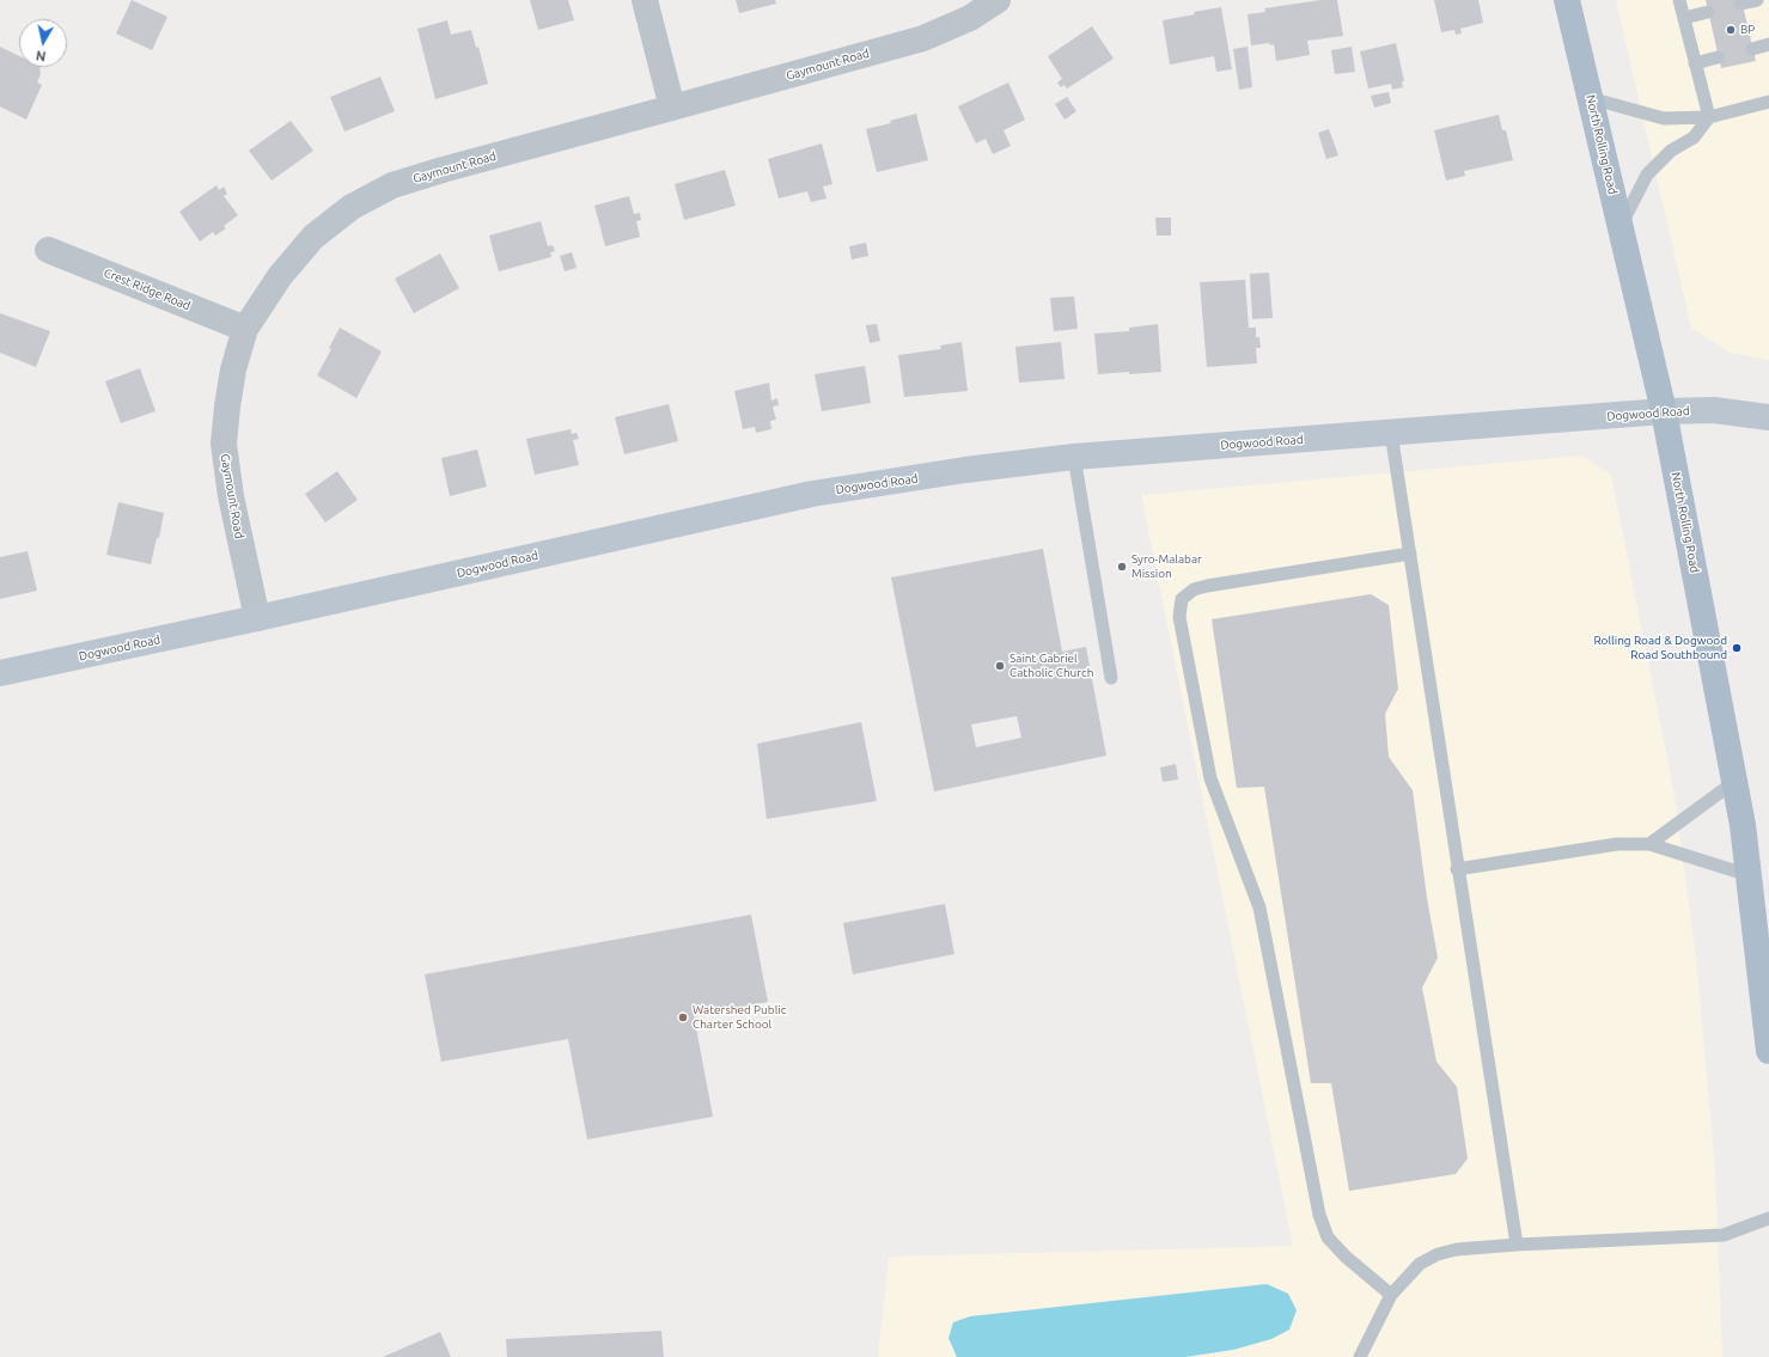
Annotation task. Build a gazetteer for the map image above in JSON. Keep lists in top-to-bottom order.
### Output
{
  "streets": {
    "main road": ["North Rolling Road", "Dogwood Road"],
    "street": ["Gaymount Road", "Crest Ridge Road"]
  },
  "crossings": [
    ["Gaymount Road", "Crest Ridge Road"],
    ["Gaymount Road", "Dogwood Road"],
    ["North Rolling Road", "Dogwood Road"]
  ],
  "places": [
    "BP",
    "Syro-Malabar Mission",
    "Rolling Road & Dogwood Road Southbound",
    "Saint Gabriel Catholic Church",
    "Watershed Public Charter School"
  ],
  "north": "bottom"
}
